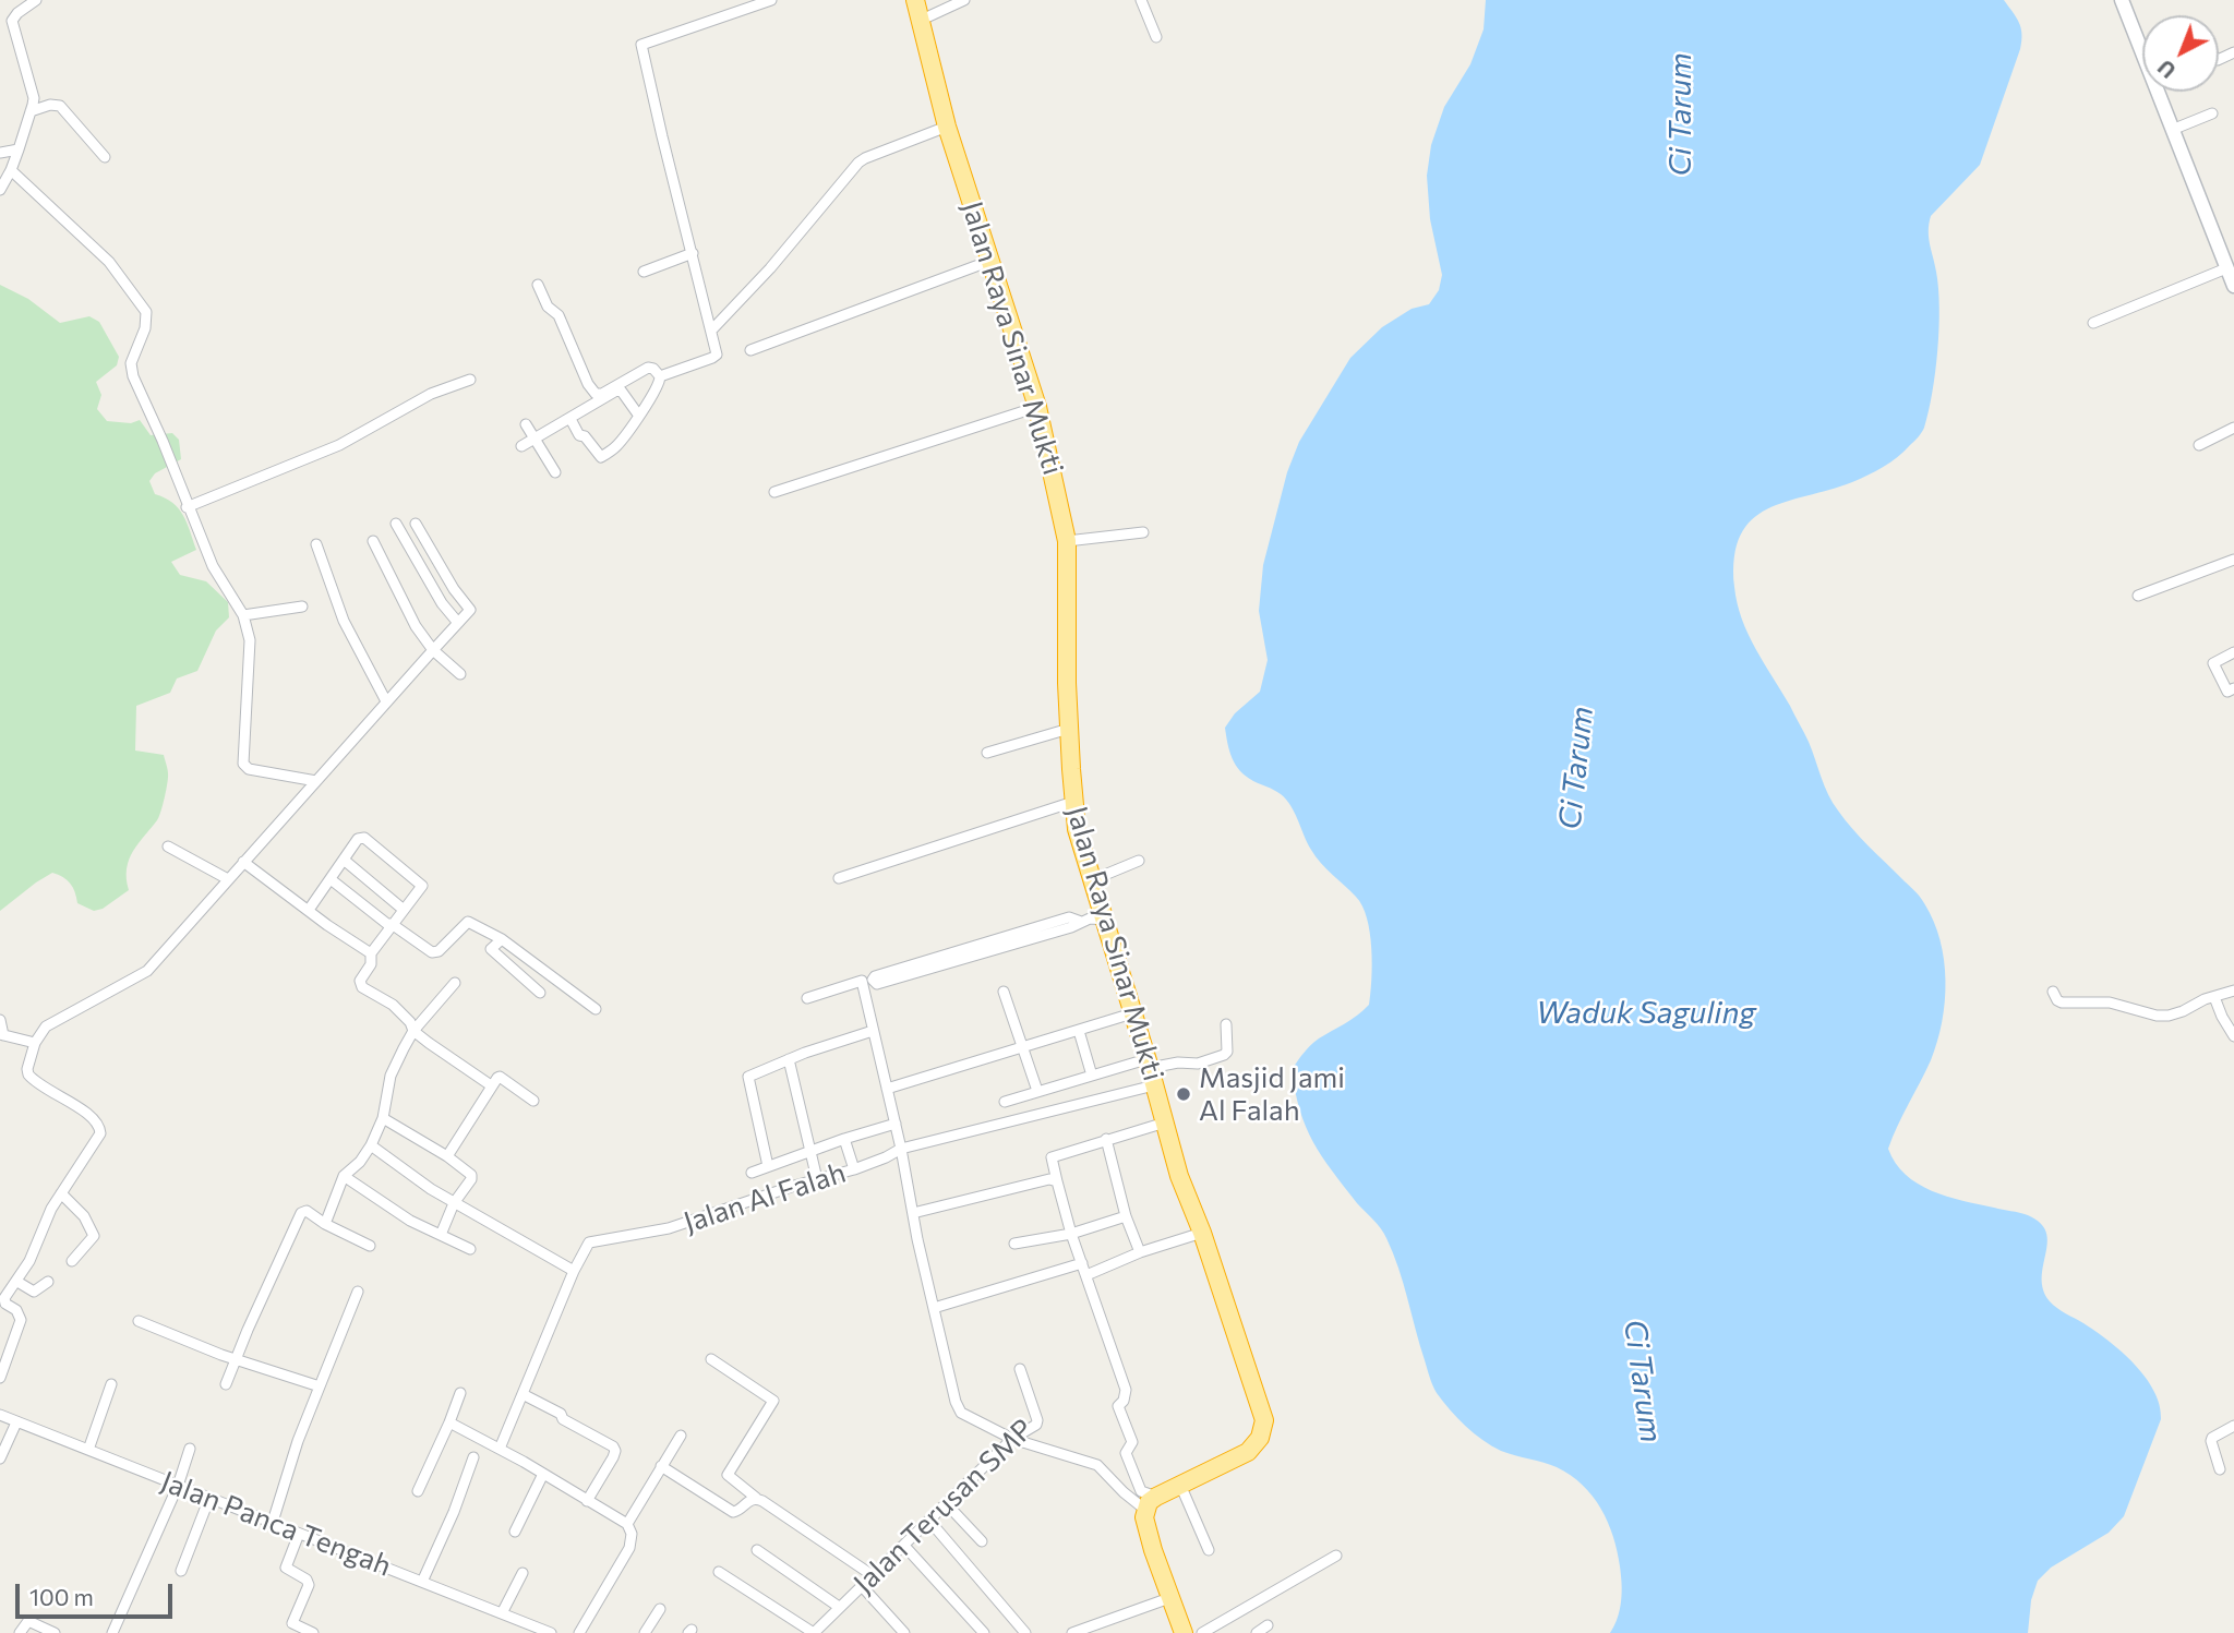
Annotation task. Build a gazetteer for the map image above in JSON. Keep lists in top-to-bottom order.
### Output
{
  "streets": {
    "highway": ["Jalan Raya Sinar Mukti"],
    "street": ["Jalan Al Falah", "Jalan Terusan SMP", "Jalan Panca Tengah"]
  },
  "crossings": [
    ["Jalan Raya Sinar Mukti", "Jalan Al Falah"]
  ],
  "water": ["Ci Tarum", "Waduk Saguling"],
  "places": ["Masjid Jami Al Falah"],
  "scale_bar": "100 m",
  "north": "bottom left"
}
